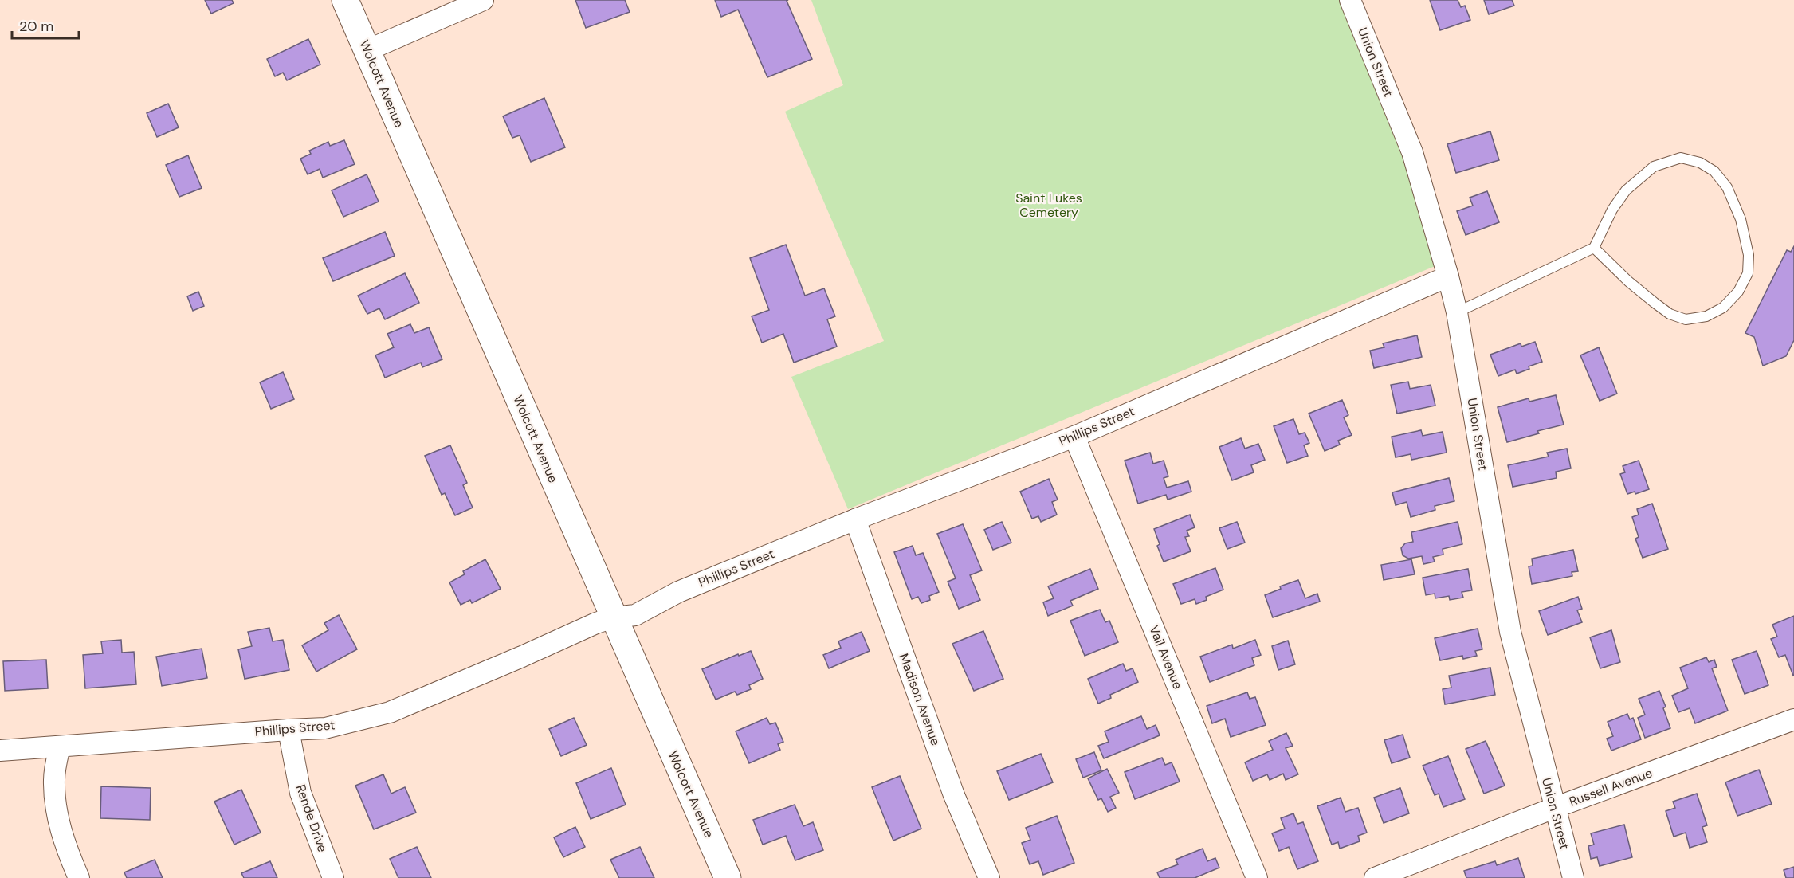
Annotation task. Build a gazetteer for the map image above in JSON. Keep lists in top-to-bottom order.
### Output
{
  "streets": {
    "main road": ["Wolcott Avenue"],
    "street": [
      "Union Street",
      "Phillips Street",
      "Vail Avenue",
      "Madison Avenue",
      "Russell Avenue",
      "Rende Drive"
    ]
  },
  "crossings": [
    ["Union Street", "Phillips Street"],
    ["Union Street", "Russell Avenue"],
    ["Wolcott Avenue", "Phillips Street"],
    ["Phillips Street", "Vail Avenue"],
    ["Phillips Street", "Madison Avenue"],
    ["Phillips Street", "Rende Drive"]
  ],
  "parks": ["Saint Lukes Cemetery"],
  "scale_bar": "20 m"
}
